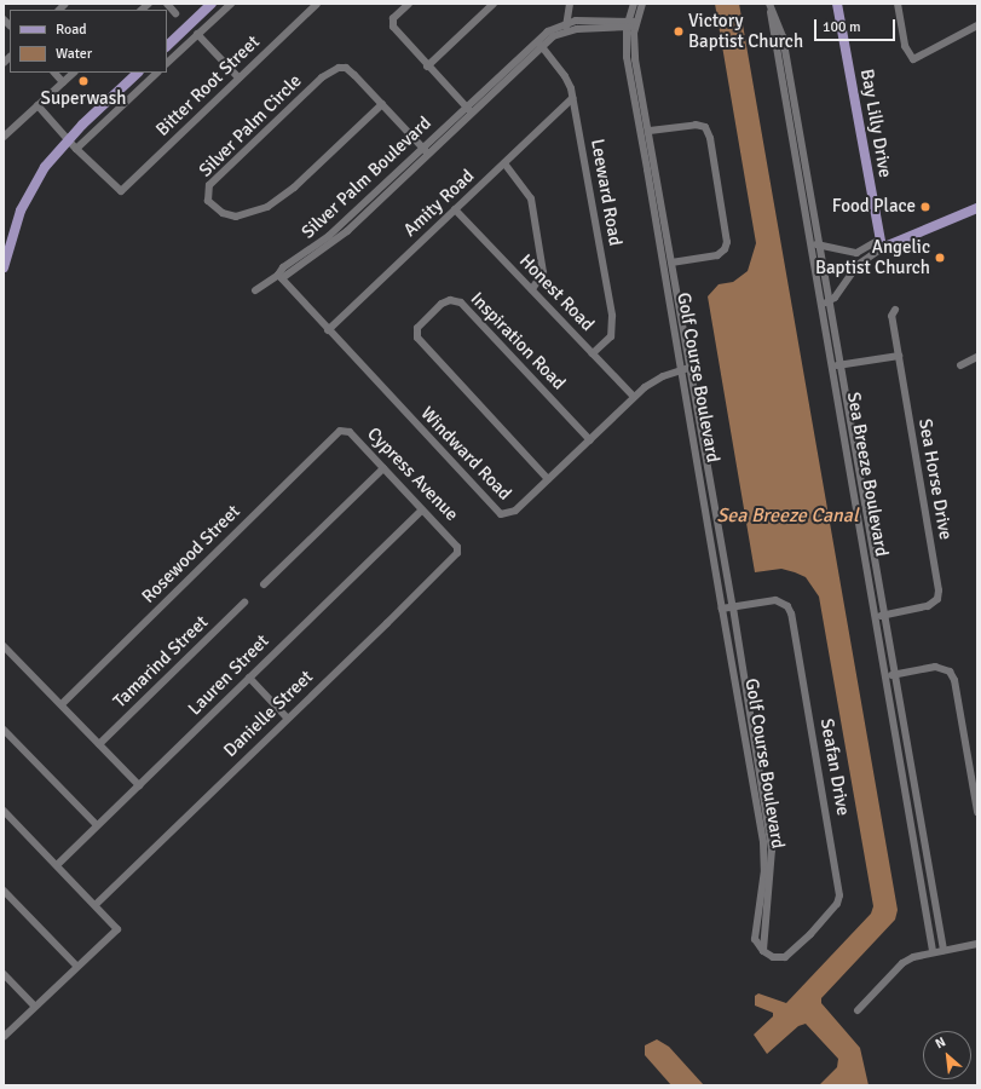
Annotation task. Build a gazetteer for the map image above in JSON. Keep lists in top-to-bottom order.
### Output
{
  "streets": {
    "main road": ["Bay Lilly Drive"],
    "street": [
      "Bitter Root Street",
      "Silver Palm Circle",
      "Silver Palm Boulevard",
      "Leeward Road",
      "Amity Road",
      "Honest Road",
      "Inspiration Road",
      "Golf Course Boulevard",
      "Windward Road",
      "Cypress Avenue",
      "Sea Breeze Boulevard",
      "Sea Horse Drive",
      "Rosewood Street",
      "Tamarind Street",
      "Lauren Street",
      "Danielle Street",
      "Seafan Drive"
    ]
  },
  "crossings": [
    ["Silver Palm Circle", "Silver Palm Boulevard"],
    ["Silver Palm Boulevard", "Leeward Road"],
    ["Silver Palm Boulevard", "Golf Course Boulevard"],
    ["Silver Palm Boulevard", "Windward Road"],
    ["Leeward Road", "Amity Road"],
    ["Leeward Road", "Honest Road"],
    ["Amity Road", "Honest Road"],
    ["Amity Road", "Windward Road"],
    ["Honest Road", "Windward Road"],
    ["Inspiration Road", "Windward Road"],
    ["Golf Course Boulevard", "Windward Road"],
    ["Golf Course Boulevard", "Seafan Drive"],
    ["Cypress Avenue", "Rosewood Street"],
    ["Cypress Avenue", "Lauren Street"],
    ["Cypress Avenue", "Danielle Street"],
    ["Sea Breeze Boulevard", "Sea Horse Drive"]
  ],
  "water": ["Sea Breeze Canal"],
  "places": [
    "Victory Baptist Church",
    "Superwash",
    "Food Place",
    "Angelic Baptist Church"
  ],
  "legend": ["Road", "Water"],
  "scale_bar": "100 m",
  "north": "top left"
}
